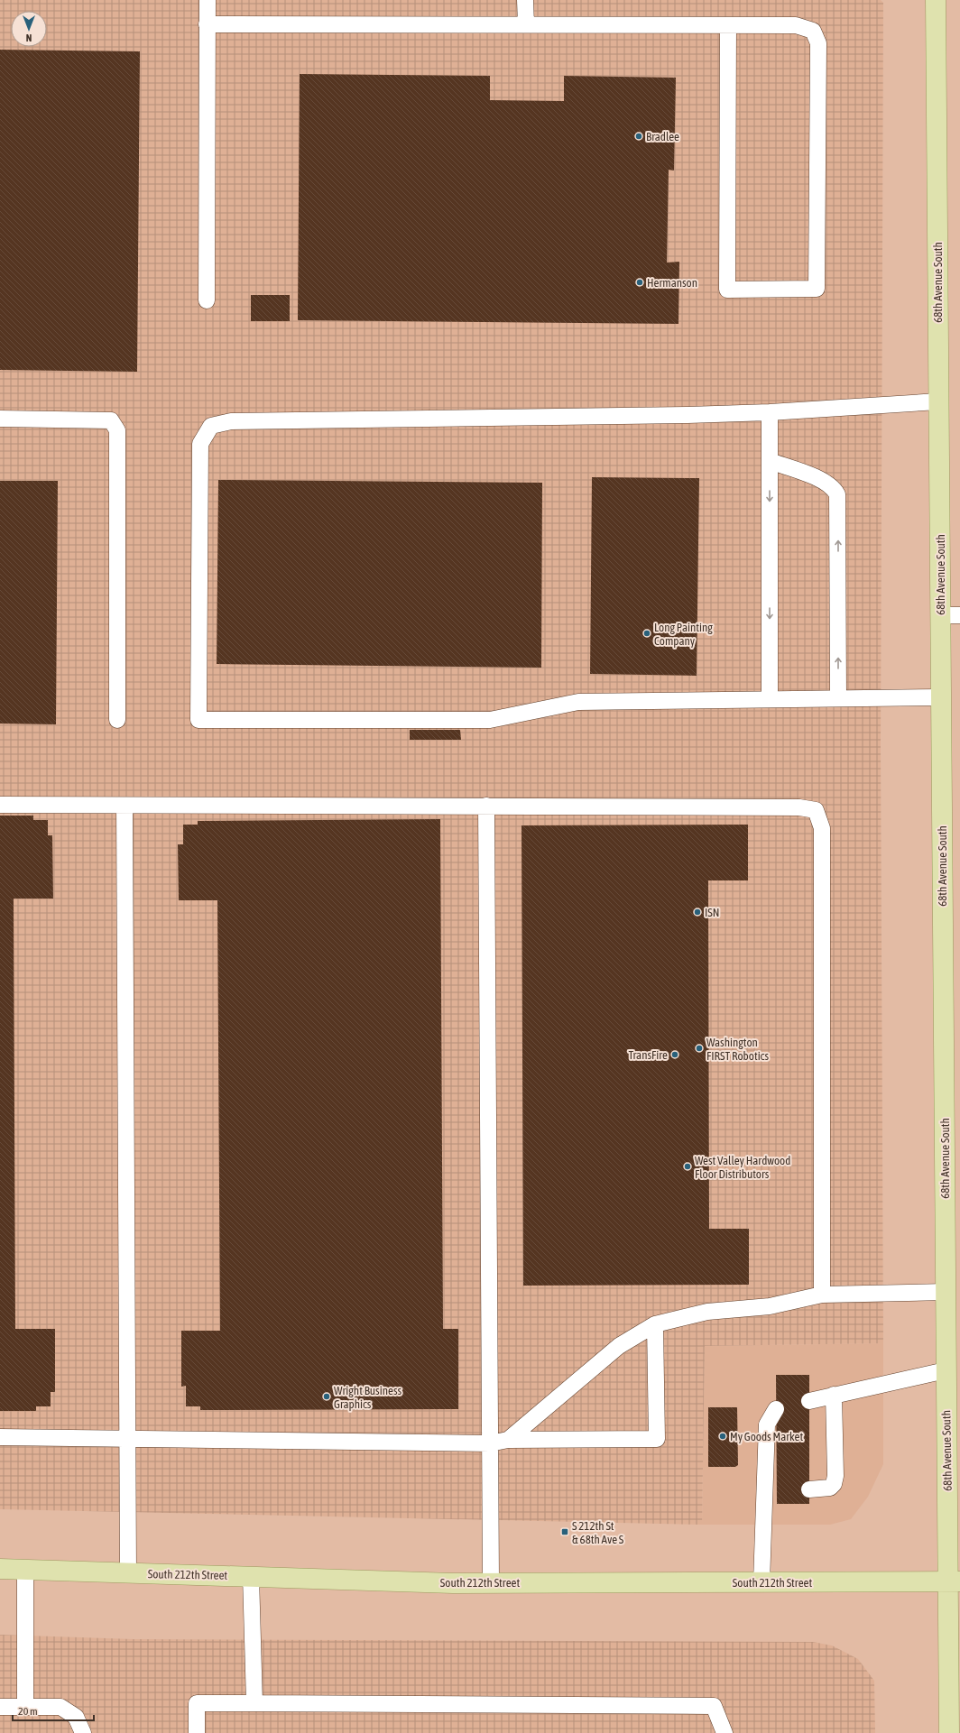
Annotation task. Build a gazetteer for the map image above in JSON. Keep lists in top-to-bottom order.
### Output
{
  "streets": {
    "main road": ["68th Avenue South", "South 212th Street"]
  },
  "crossings": [
    ["68th Avenue South", "South 212th Street"]
  ],
  "places": {
    "other": [
      "Bradlee",
      "Hermanson",
      "Long Painting Company",
      "ISN",
      "Washington FIRST Robotics",
      "TransFire",
      "West Valley Hardwood Floor Distributors",
      "Wright Business Graphics",
      "My Goods Market"
    ],
    "transit": ["S 212th St & 68th Ave S"]
  },
  "scale_bar": "20 m",
  "north": "bottom"
}
